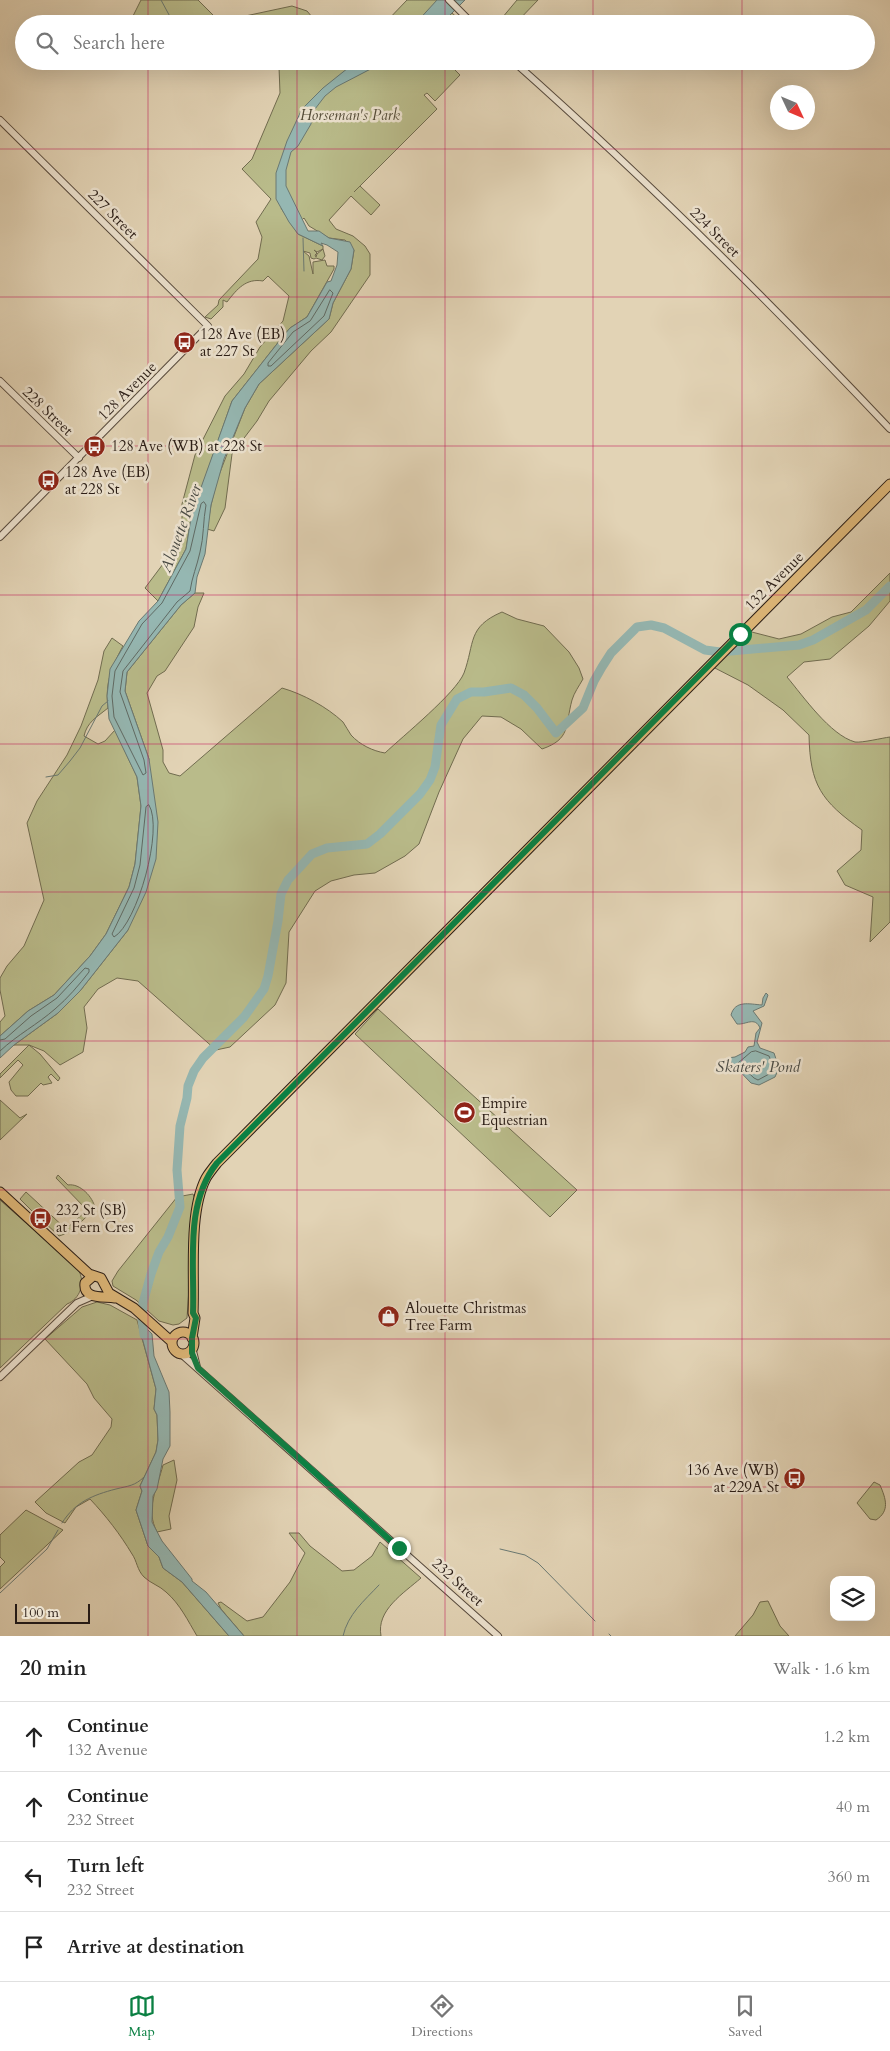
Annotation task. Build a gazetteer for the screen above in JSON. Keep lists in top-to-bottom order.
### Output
{
  "streets": {
    "main road": ["132 Avenue"],
    "street": [
      "227 Street",
      "224 Street",
      "128 Avenue",
      "228 Street",
      "232 Street"
    ]
  },
  "crossings": [
    ["227 Street", "128 Avenue"],
    ["128 Avenue", "228 Street"],
    ["132 Avenue", "232 Street"]
  ],
  "water": ["Alouette River", "Skaters' Pond"],
  "parks": ["Horseman's Park"],
  "places": {
    "bus stop": [
      "128 Ave (EB) at 227 St",
      "128 Ave (WB) at 228 St",
      "128 Ave (EB) at 228 St",
      "232 St (SB) at Fern Cres",
      "136 Ave (WB) at 229A St"
    ],
    "sports": ["Empire Equestrian"],
    "shop": ["Alouette Christmas Tree Farm"]
  },
  "scale_bar": "100 m",
  "north": "bottom right",
  "page": {
    "search": "Search here",
    "scale": "100 m",
    "heading": ["20 min", "Walk · 1.6 km"],
    "list": [
      ["Continue", "132 Avenue", "1.2 km"],
      ["Continue", "232 Street", "40 m"],
      ["Turn left", "232 Street", "360 m"],
      "Arrive at destination"
    ],
    "nav": ["Map", "Directions", "Saved"]
  }
}
